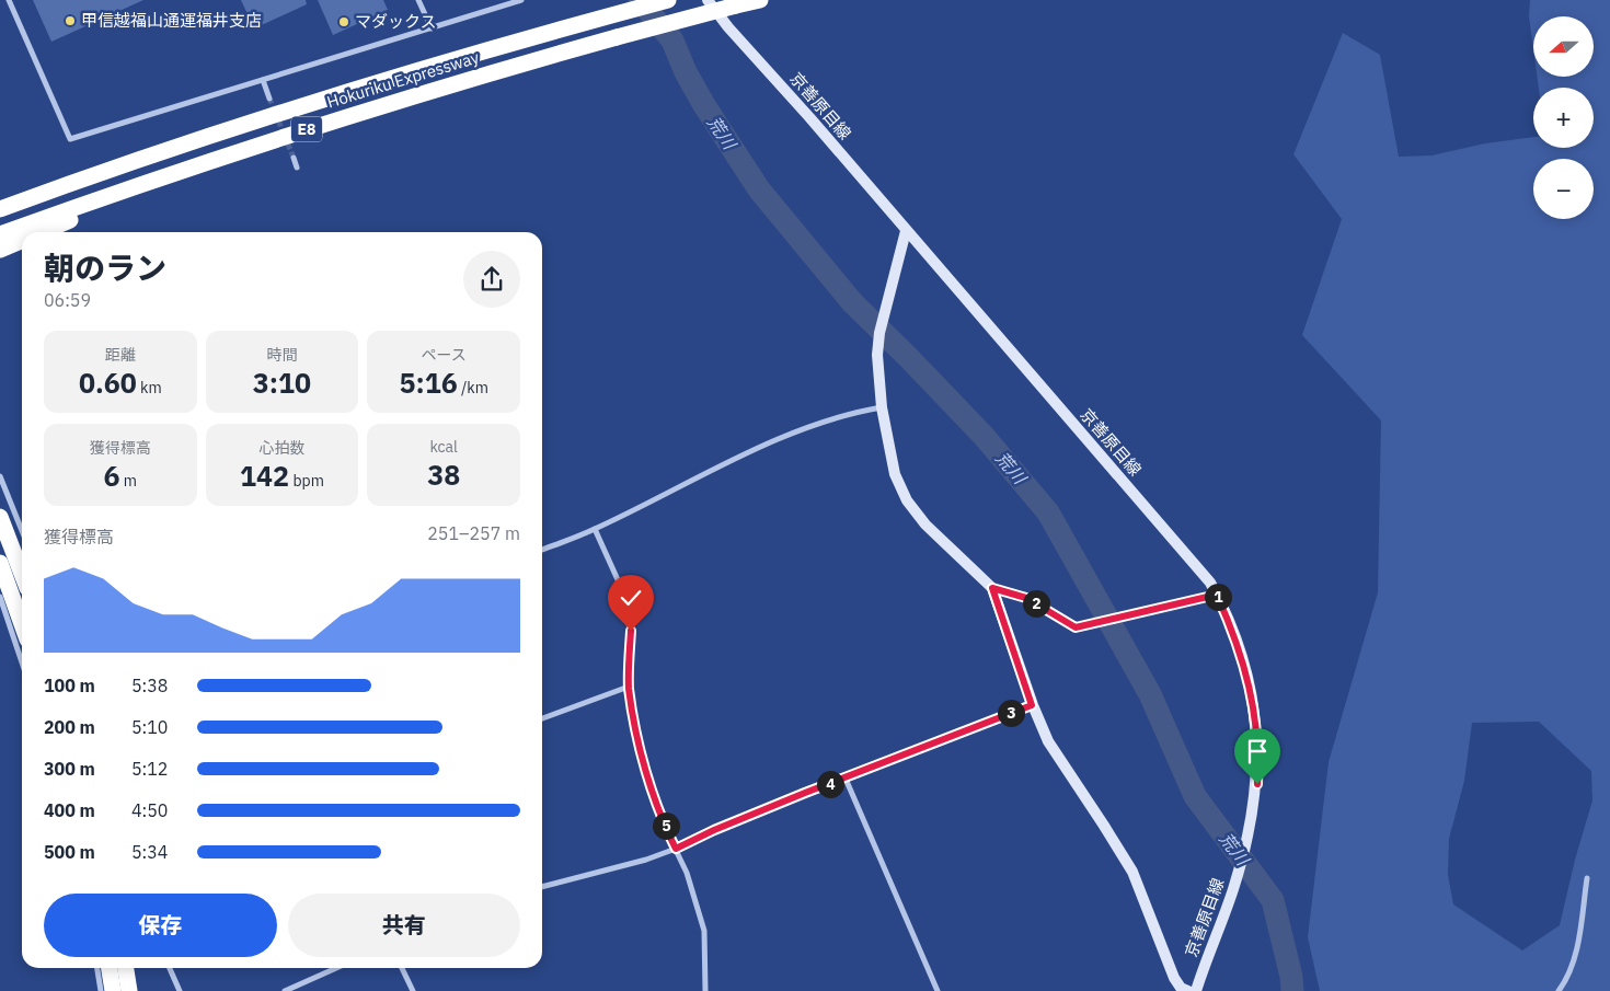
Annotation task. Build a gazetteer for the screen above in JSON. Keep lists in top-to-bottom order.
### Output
{
  "streets": {
    "highway": ["Hokuriku Expressway", "E8"],
    "main road": ["京善原目線"]
  },
  "water": ["荒川"],
  "places": ["甲信越福山通運福井支店", "マダックス"],
  "north": "left",
  "page": {
    "map_buttons": ["+", "−"],
    "heading": ["朝のラン", "06:59"],
    "stats": [
      ["距離", "0.60 km"],
      ["時間", "3:10"],
      ["ペース", "5:16 /km"],
      ["獲得標高", "6 m"],
      ["心拍数", "142 bpm"],
      ["kcal", "38"]
    ],
    "chart": ["獲得標高", "251–257 m"],
    "pins": [
      "1",
      "2",
      "3",
      "4",
      "5"
    ],
    "list": [
      {
        "name": "100 m",
        "note": "5:38"
      },
      {
        "name": "200 m",
        "note": "5:10"
      },
      {
        "name": "300 m",
        "note": "5:12"
      },
      {
        "name": "400 m",
        "note": "4:50"
      },
      {
        "name": "500 m",
        "note": "5:34"
      }
    ],
    "buttons": ["保存", "共有"]
  }
}
